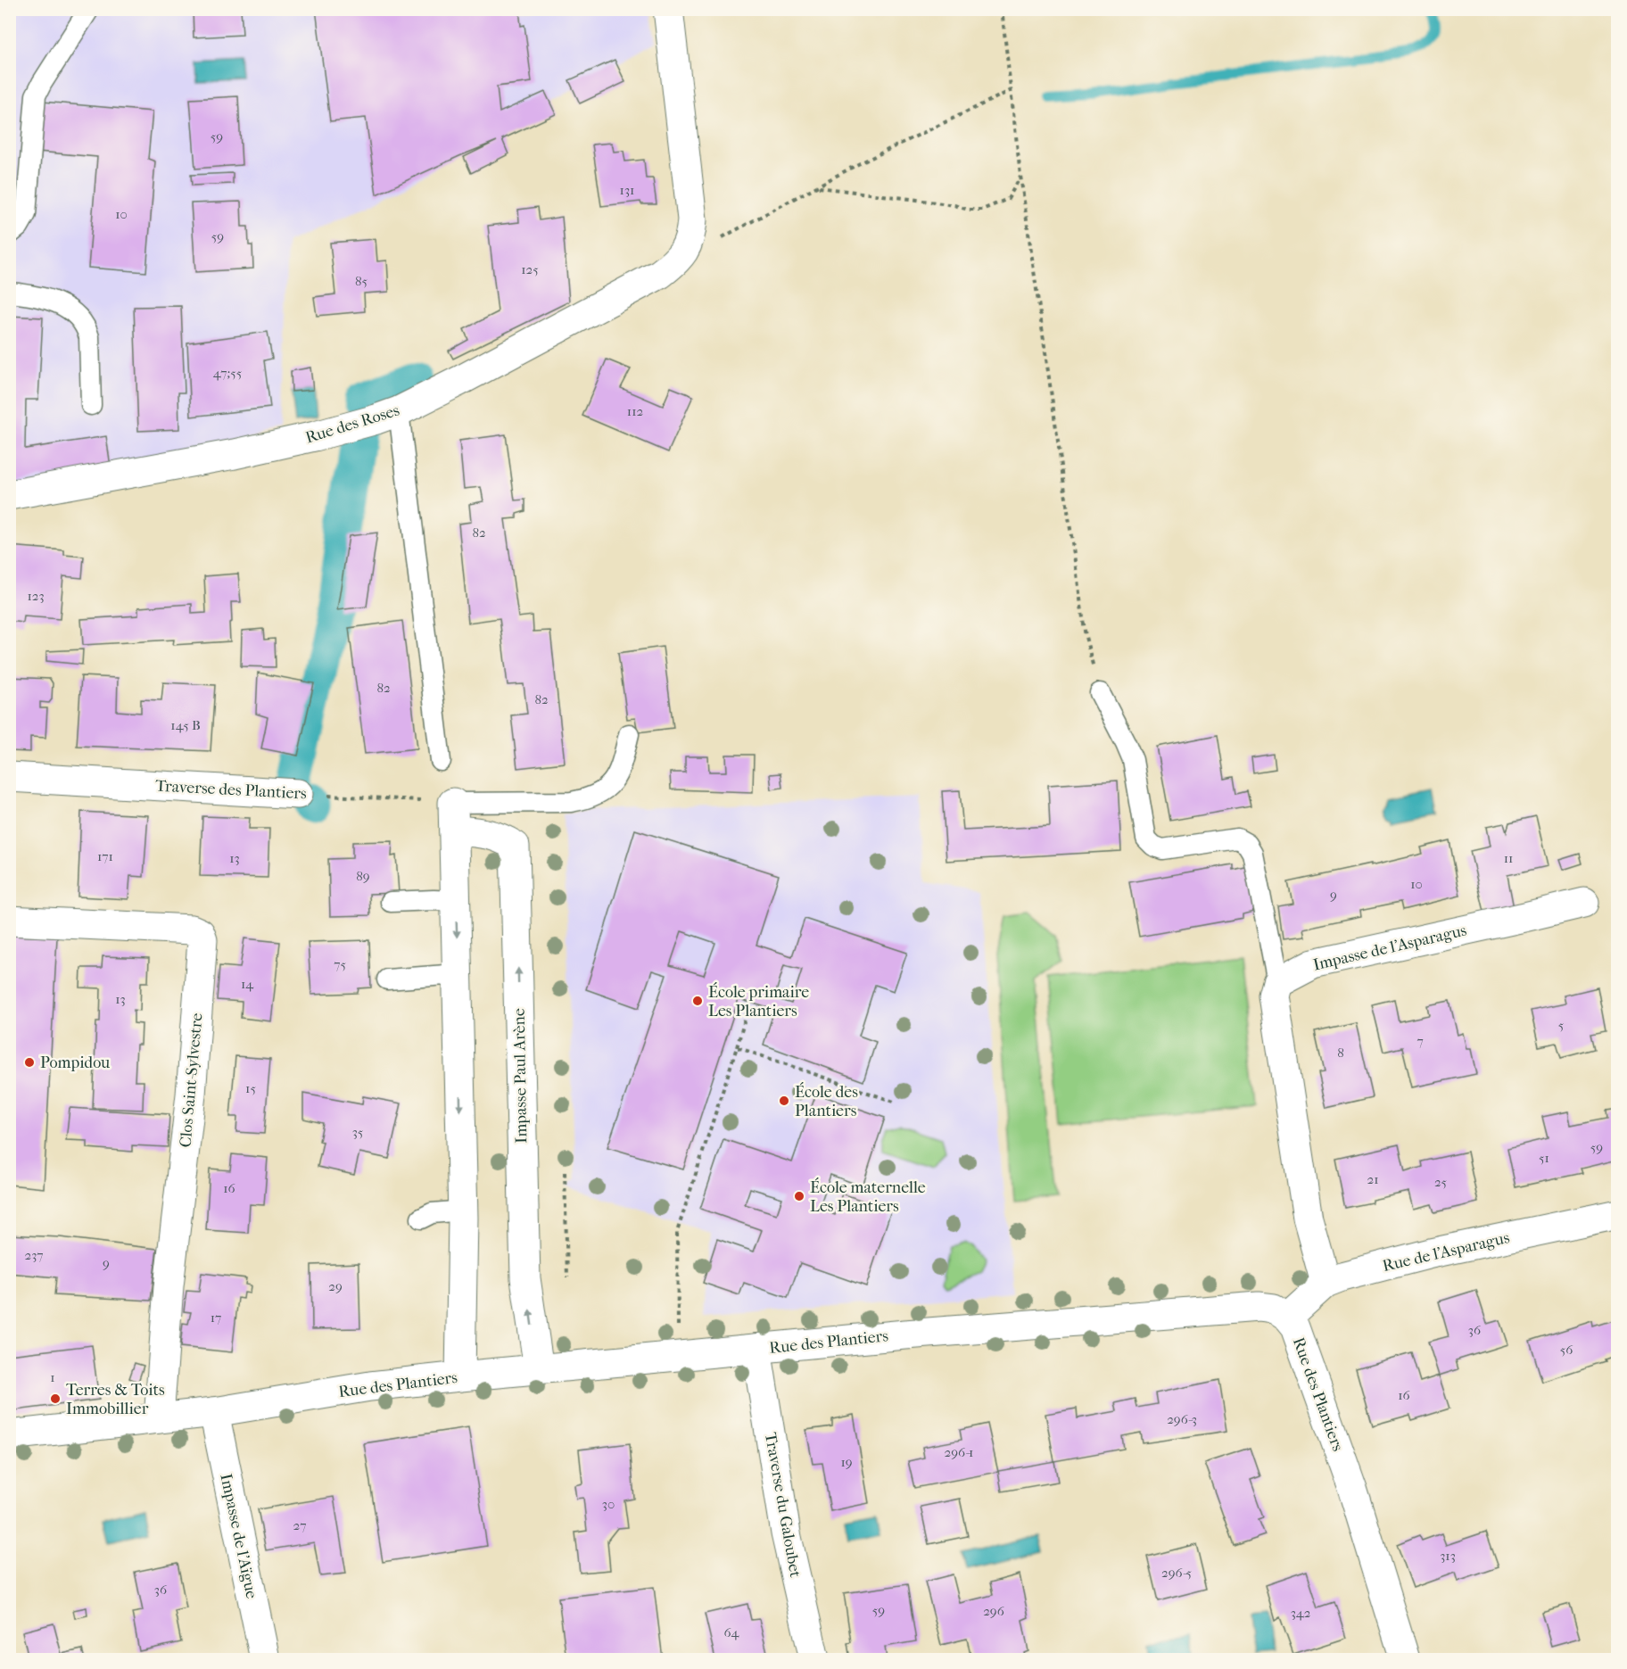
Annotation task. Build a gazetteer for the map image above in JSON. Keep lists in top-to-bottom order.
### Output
{
  "streets": {
    "street": [
      "Rue des Roses",
      "Traverse des Plantiers",
      "Impasse de l'Asparagus",
      "Impasse Paul Arène",
      "Clos Saint-Sylvestre",
      "Rue de l'Asparagus",
      "Rue des Plantiers",
      "Traverse du Galoubet",
      "Impasse de l'Aïgue"
    ]
  },
  "crossings": [
    ["Traverse des Plantiers", "Impasse Paul Arène"],
    ["Impasse Paul Arène", "Rue des Plantiers"],
    ["Clos Saint-Sylvestre", "Rue des Plantiers"],
    ["Rue de l'Asparagus", "Rue des Plantiers"],
    ["Rue des Plantiers", "Traverse du Galoubet"],
    ["Rue des Plantiers", "Impasse de l'Aïgue"]
  ],
  "places": [
    "École primaire Les Plantiers",
    "Pompidou",
    "École des Plantiers",
    "École maternelle Les Plantiers",
    "Terres & Toits Immobillier"
  ],
  "house_numbers": [
    "59",
    "131",
    "10",
    "59",
    "125",
    "85",
    "47;55",
    "112",
    "82",
    "123",
    "82",
    "82",
    "145 B",
    "171",
    "13",
    "11",
    "89",
    "10",
    "9",
    "75",
    "14",
    "13",
    "5",
    "7",
    "8",
    "15",
    "35",
    "59",
    "51",
    "21",
    "25",
    "16",
    "237",
    "9",
    "29",
    "17",
    "36",
    "56",
    "1",
    "16",
    "296-3",
    "296-1",
    "19",
    "30",
    "27",
    "313",
    "296-5",
    "36",
    "59",
    "296",
    "342",
    "64"
  ]
}
